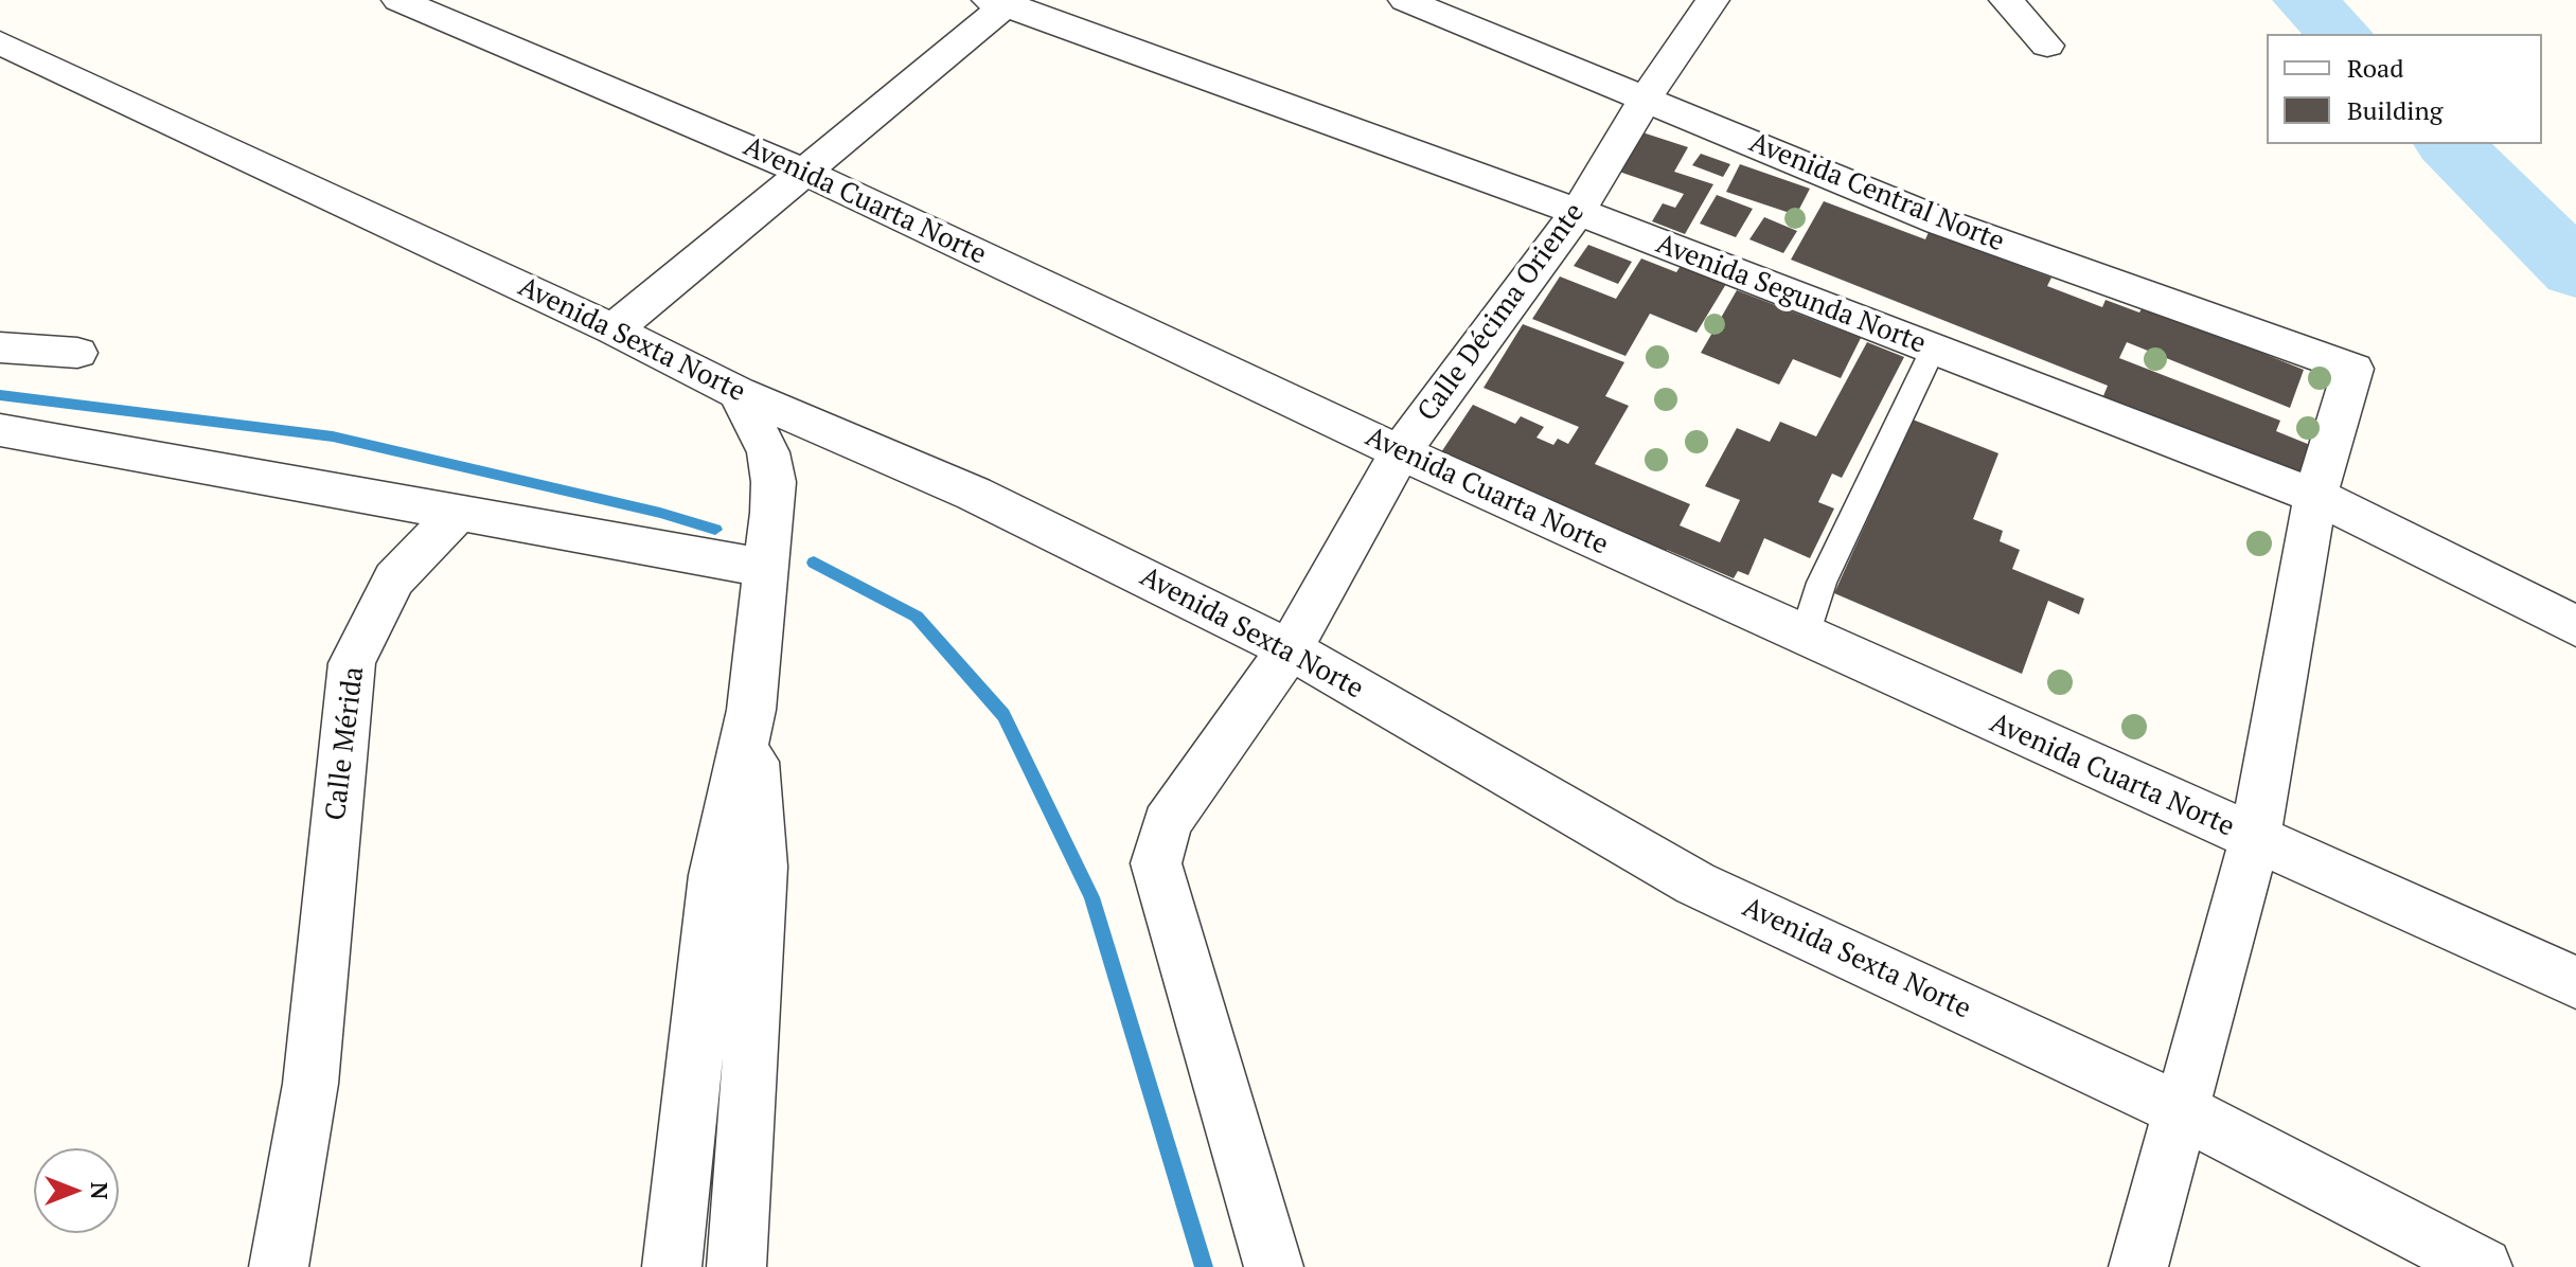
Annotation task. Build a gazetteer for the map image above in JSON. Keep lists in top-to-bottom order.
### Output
{
  "streets": {
    "street": [
      "Avenida Central Norte",
      "Avenida Cuarta Norte",
      "Avenida Segunda Norte",
      "Calle Décima Oriente",
      "Avenida Sexta Norte",
      "Calle Mérida"
    ]
  },
  "crossings": [
    ["Avenida Central Norte", "Avenida Segunda Norte"],
    ["Avenida Central Norte", "Calle Décima Oriente"],
    ["Avenida Cuarta Norte", "Calle Décima Oriente"],
    ["Avenida Segunda Norte", "Calle Décima Oriente"],
    ["Calle Décima Oriente", "Avenida Sexta Norte"]
  ],
  "legend": ["Road", "Building"],
  "north": "right"
}
